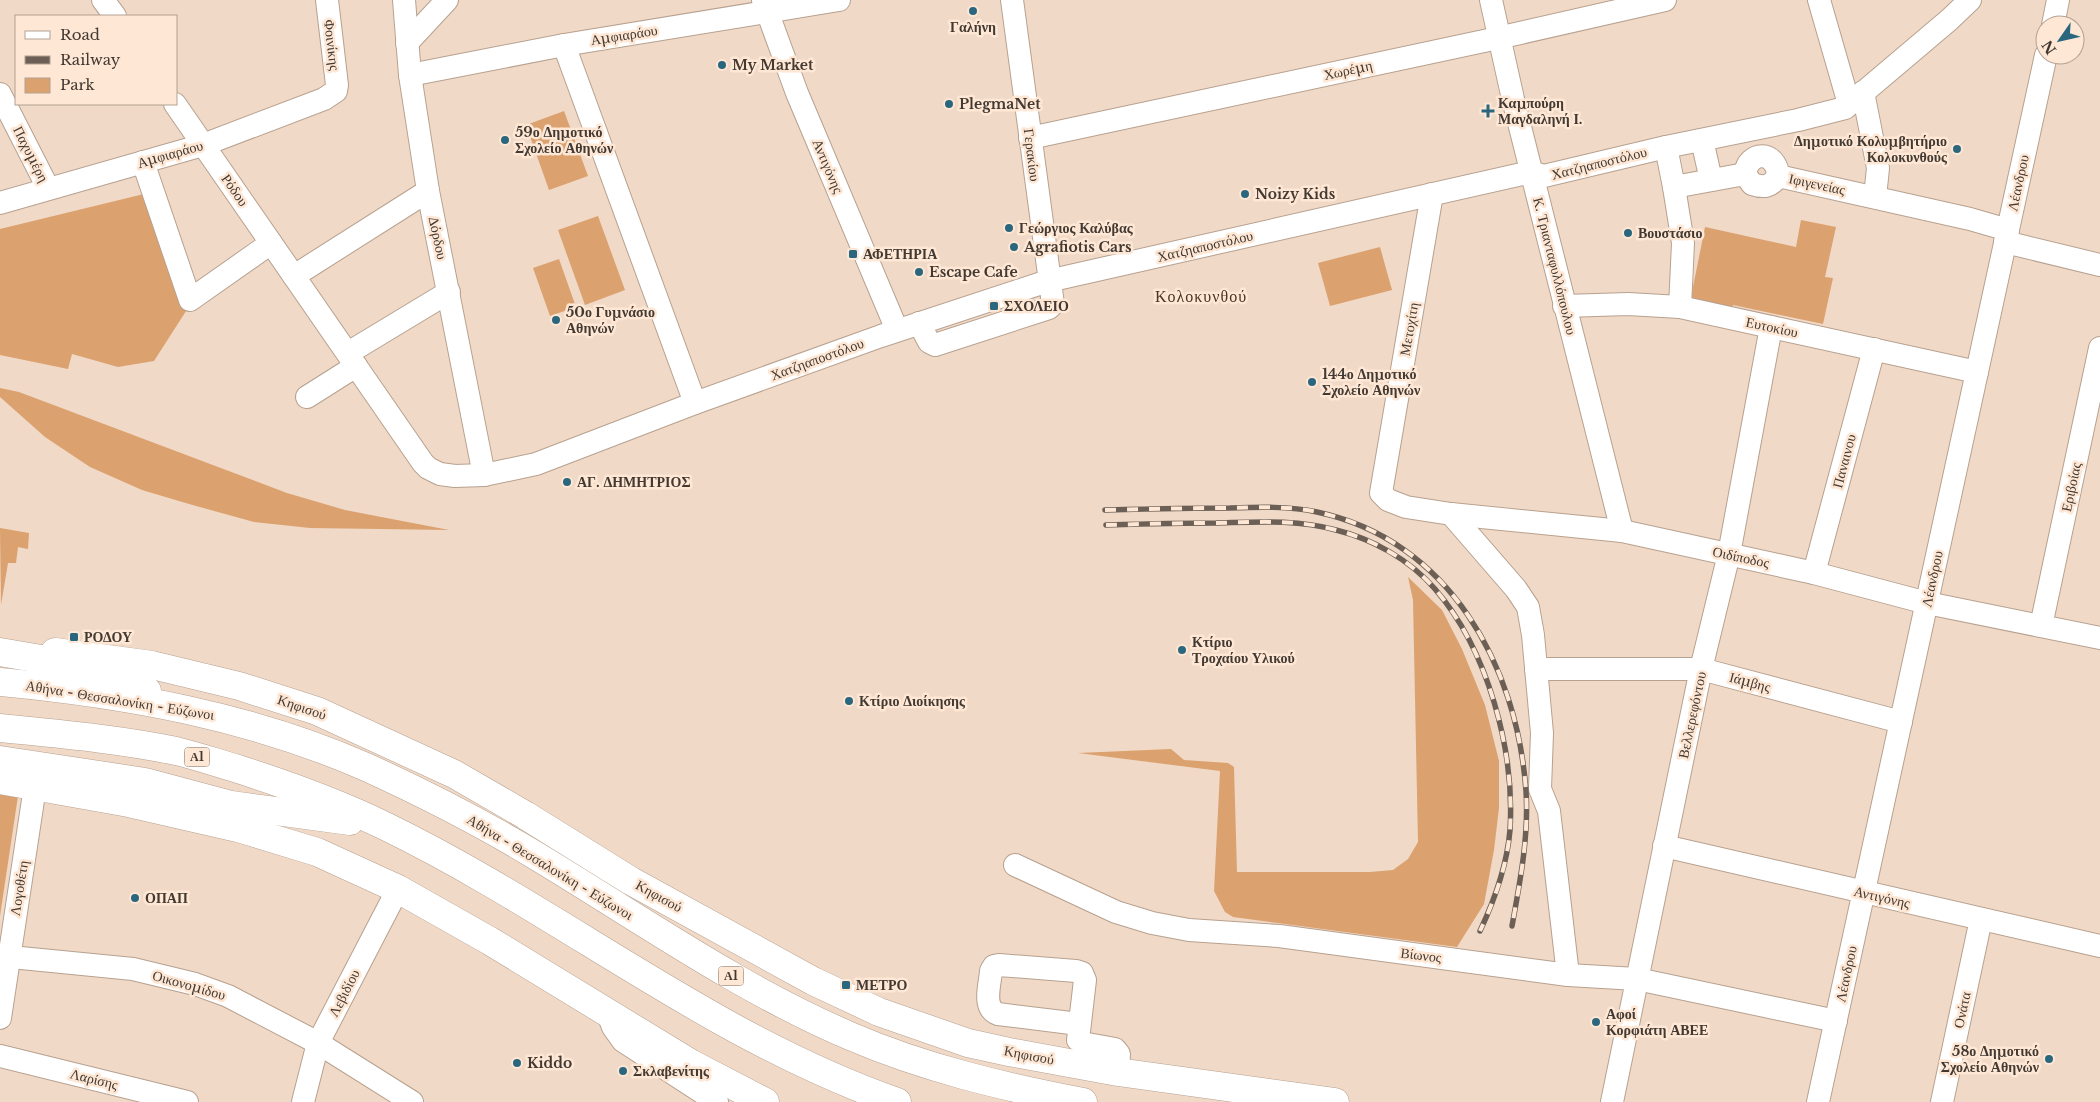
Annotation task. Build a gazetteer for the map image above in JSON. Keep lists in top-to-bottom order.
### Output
{
  "streets": {
    "main road": ["Αθήνα - Θεσσαλονίκη - Εύζωνοι", "Κηφισού", "Α1"],
    "street": [
      "Αμφιαράου",
      "Φοινίκης",
      "Χωρέμη",
      "Παχυμέρη",
      "Γερακίου",
      "Χατζηαποστόλου",
      "Αντιγόνης",
      "Λέανδρου",
      "Ιφιγενείας",
      "Ρόδου",
      "Δόρδου",
      "Κ. Τριανταφυλλόπουλου",
      "Ευτοκίου",
      "Μετοχίτη",
      "Παναινου",
      "Εριβοίας",
      "Οιδίποδος",
      "Ιάμβης",
      "Βελλερεφόντου",
      "Λογοθέτη",
      "Βίωνος",
      "Οικονομίδου",
      "Λεβιδίου",
      "Ονάτα",
      "Λαρίσης"
    ]
  },
  "crossings": [
    ["Αμφιαράου", "Φοινίκης"],
    ["Αμφιαράου", "Παχυμέρη"],
    ["Αμφιαράου", "Αντιγόνης"],
    ["Αμφιαράου", "Ρόδου"],
    ["Αμφιαράου", "Δόρδου"],
    ["Χωρέμη", "Γερακίου"],
    ["Χωρέμη", "Κ. Τριανταφυλλόπουλου"],
    ["Γερακίου", "Χατζηαποστόλου"],
    ["Χατζηαποστόλου", "Αντιγόνης"],
    ["Χατζηαποστόλου", "Ρόδου"],
    ["Χατζηαποστόλου", "Δόρδου"],
    ["Χατζηαποστόλου", "Κ. Τριανταφυλλόπουλου"],
    ["Χατζηαποστόλου", "Μετοχίτη"],
    ["Αντιγόνης", "Λέανδρου"],
    ["Αντιγόνης", "Βελλερεφόντου"],
    ["Αντιγόνης", "Ονάτα"],
    ["Λέανδρου", "Ιφιγενείας"],
    ["Λέανδρου", "Ευτοκίου"],
    ["Λέανδρου", "Οιδίποδος"],
    ["Λέανδρου", "Ιάμβης"],
    ["Λέανδρου", "Βίωνος"],
    ["Κ. Τριανταφυλλόπουλου", "Ευτοκίου"],
    ["Κ. Τριανταφυλλόπουλου", "Οιδίποδος"],
    ["Ευτοκίου", "Παναινου"],
    ["Ευτοκίου", "Βελλερεφόντου"],
    ["Μετοχίτη", "Οιδίποδος"],
    ["Παναινου", "Οιδίποδος"],
    ["Εριβοίας", "Οιδίποδος"],
    ["Οιδίποδος", "Βελλερεφόντου"],
    ["Ιάμβης", "Βελλερεφόντου"],
    ["Βελλερεφόντου", "Βίωνος"],
    ["Λογοθέτη", "Οικονομίδου"],
    ["Οικονομίδου", "Λεβιδίου"]
  ],
  "districts": ["Κολοκυνθού"],
  "places": {
    "other": [
      "Γαλήνη",
      "My Market",
      "PlegmaNet",
      "59ο Δημοτικό Σχολείο Αθηνών",
      "Δημοτικό Κολυμβητήριο Κολοκυνθούς",
      "Noizy Kids",
      "Γεώργιος Καλύβας",
      "Βουστάσιο",
      "Agrafiotis Cars",
      "Escape Cafe",
      "50ο Γυμνάσιο Αθηνών",
      "144ο Δημοτικό Σχολείο Αθηνών",
      "ΑΓ. ΔΗΜΗΤΡΙΟΣ",
      "Κτίριο Τροχαίου Υλικού",
      "Κτίριο Διοίκησης",
      "ΟΠΑΠ",
      "Αφοί Κορφιάτη ΑΒΕΕ",
      "58ο Δημοτικό Σχολείο Αθηνών",
      "Kiddo",
      "Σκλαβενίτης"
    ],
    "health": ["Καμπούρη Μαγδαληνή Ι."],
    "transit": [
      "ΑΦΕΤΗΡΙΑ",
      "ΣΧΟΛΕΙΟ",
      "ΡΟΔΟΥ",
      "ΜΕΤΡΟ"
    ]
  },
  "legend": ["Road", "Railway", "Park"],
  "north": "bottom left"
}
